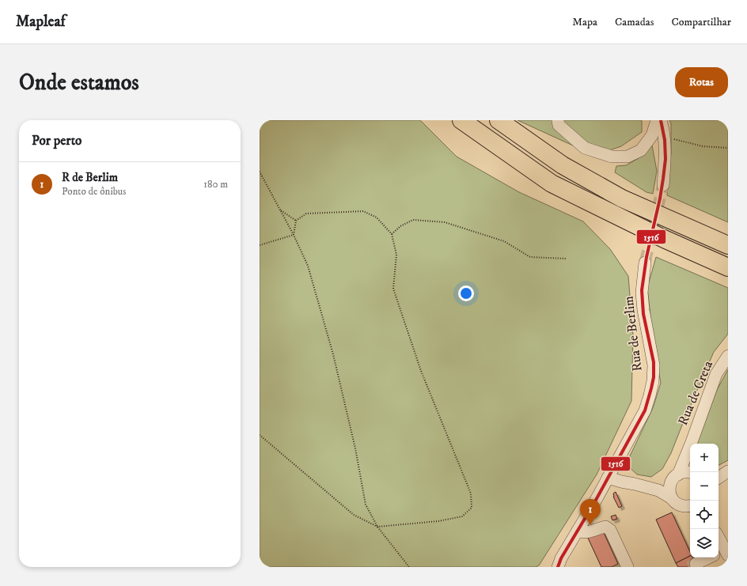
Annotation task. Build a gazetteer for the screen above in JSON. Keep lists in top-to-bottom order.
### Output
{
  "streets": {
    "street": ["Rua de Berlim", "Rua de Creta"]
  },
  "lines": ["transit line 1516"],
  "page": {
    "header": "Mapleaf",
    "nav": ["Mapa", "Camadas", "Compartilhar"],
    "buttons": "Rotas",
    "title": "Onde estamos",
    "heading": "Por perto",
    "list": [
      {
        "mark": "1",
        "name": "R de Berlim",
        "note": "Ponto de ônibus",
        "value": "180 m"
      }
    ],
    "map_buttons": ["+", "−"],
    "pins": "1"
  }
}
